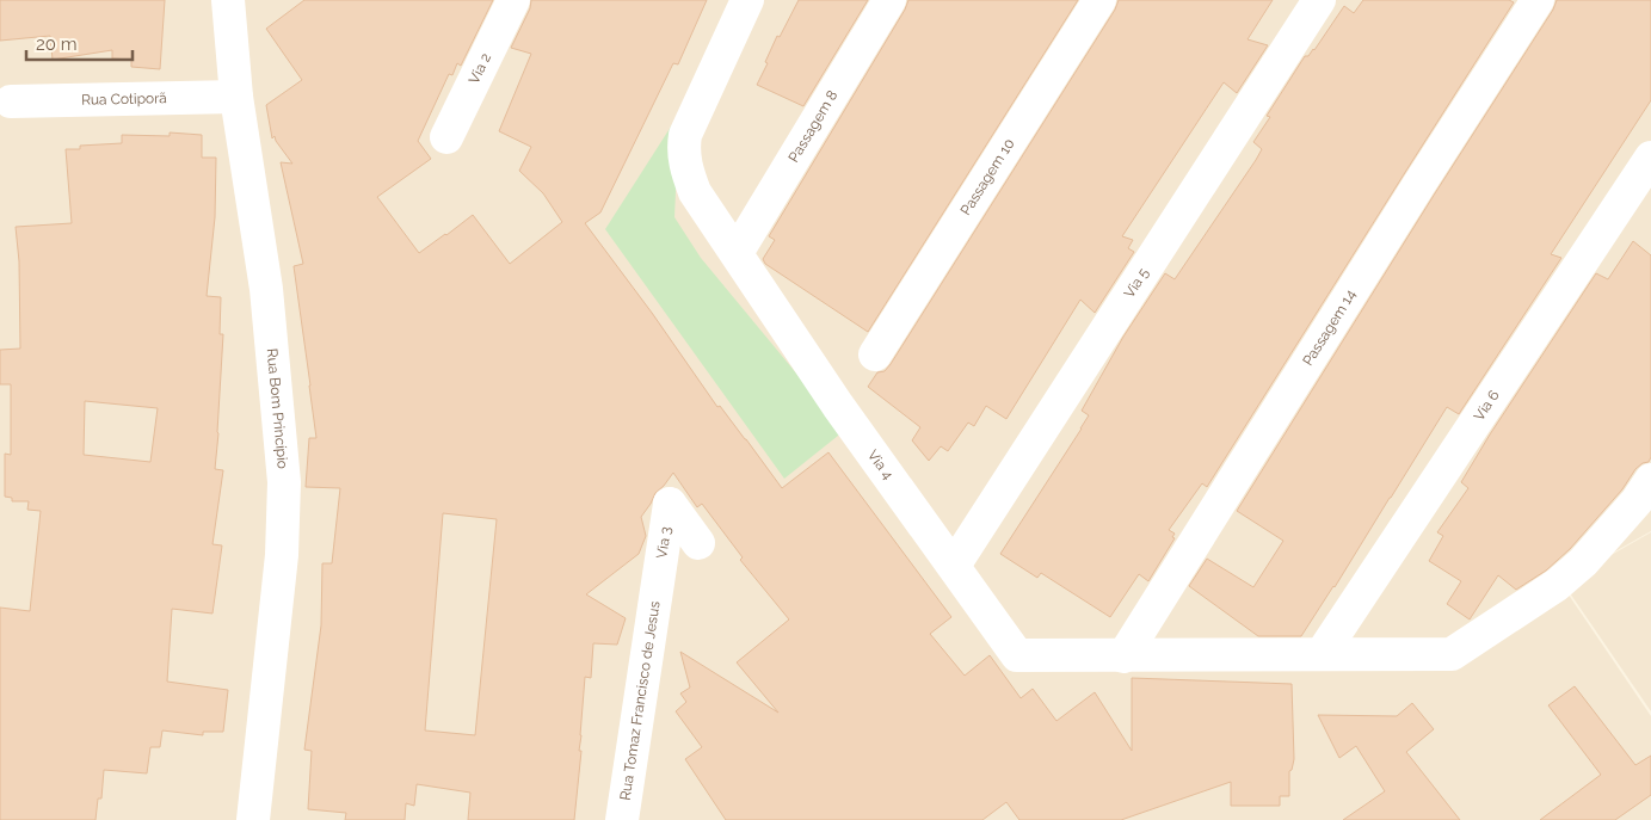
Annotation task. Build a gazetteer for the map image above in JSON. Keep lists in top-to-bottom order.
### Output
{
  "streets": {
    "street": [
      "Via 2",
      "Rua Cotiporã",
      "Passagem 8",
      "Passagem 10",
      "Via 5",
      "Passagem 14",
      "Via 6",
      "Rua Bom Princípio",
      "Via 4",
      "Via 3",
      "Rua Tomaz Francisco de Jesus"
    ]
  },
  "crossings": [
    ["Rua Cotiporã", "Rua Bom Princípio"],
    ["Passagem 8", "Via 4"],
    ["Via 5", "Via 4"],
    ["Passagem 14", "Via 4"],
    ["Via 6", "Via 4"],
    ["Via 3", "Rua Tomaz Francisco de Jesus"]
  ],
  "scale_bar": "20 m"
}
